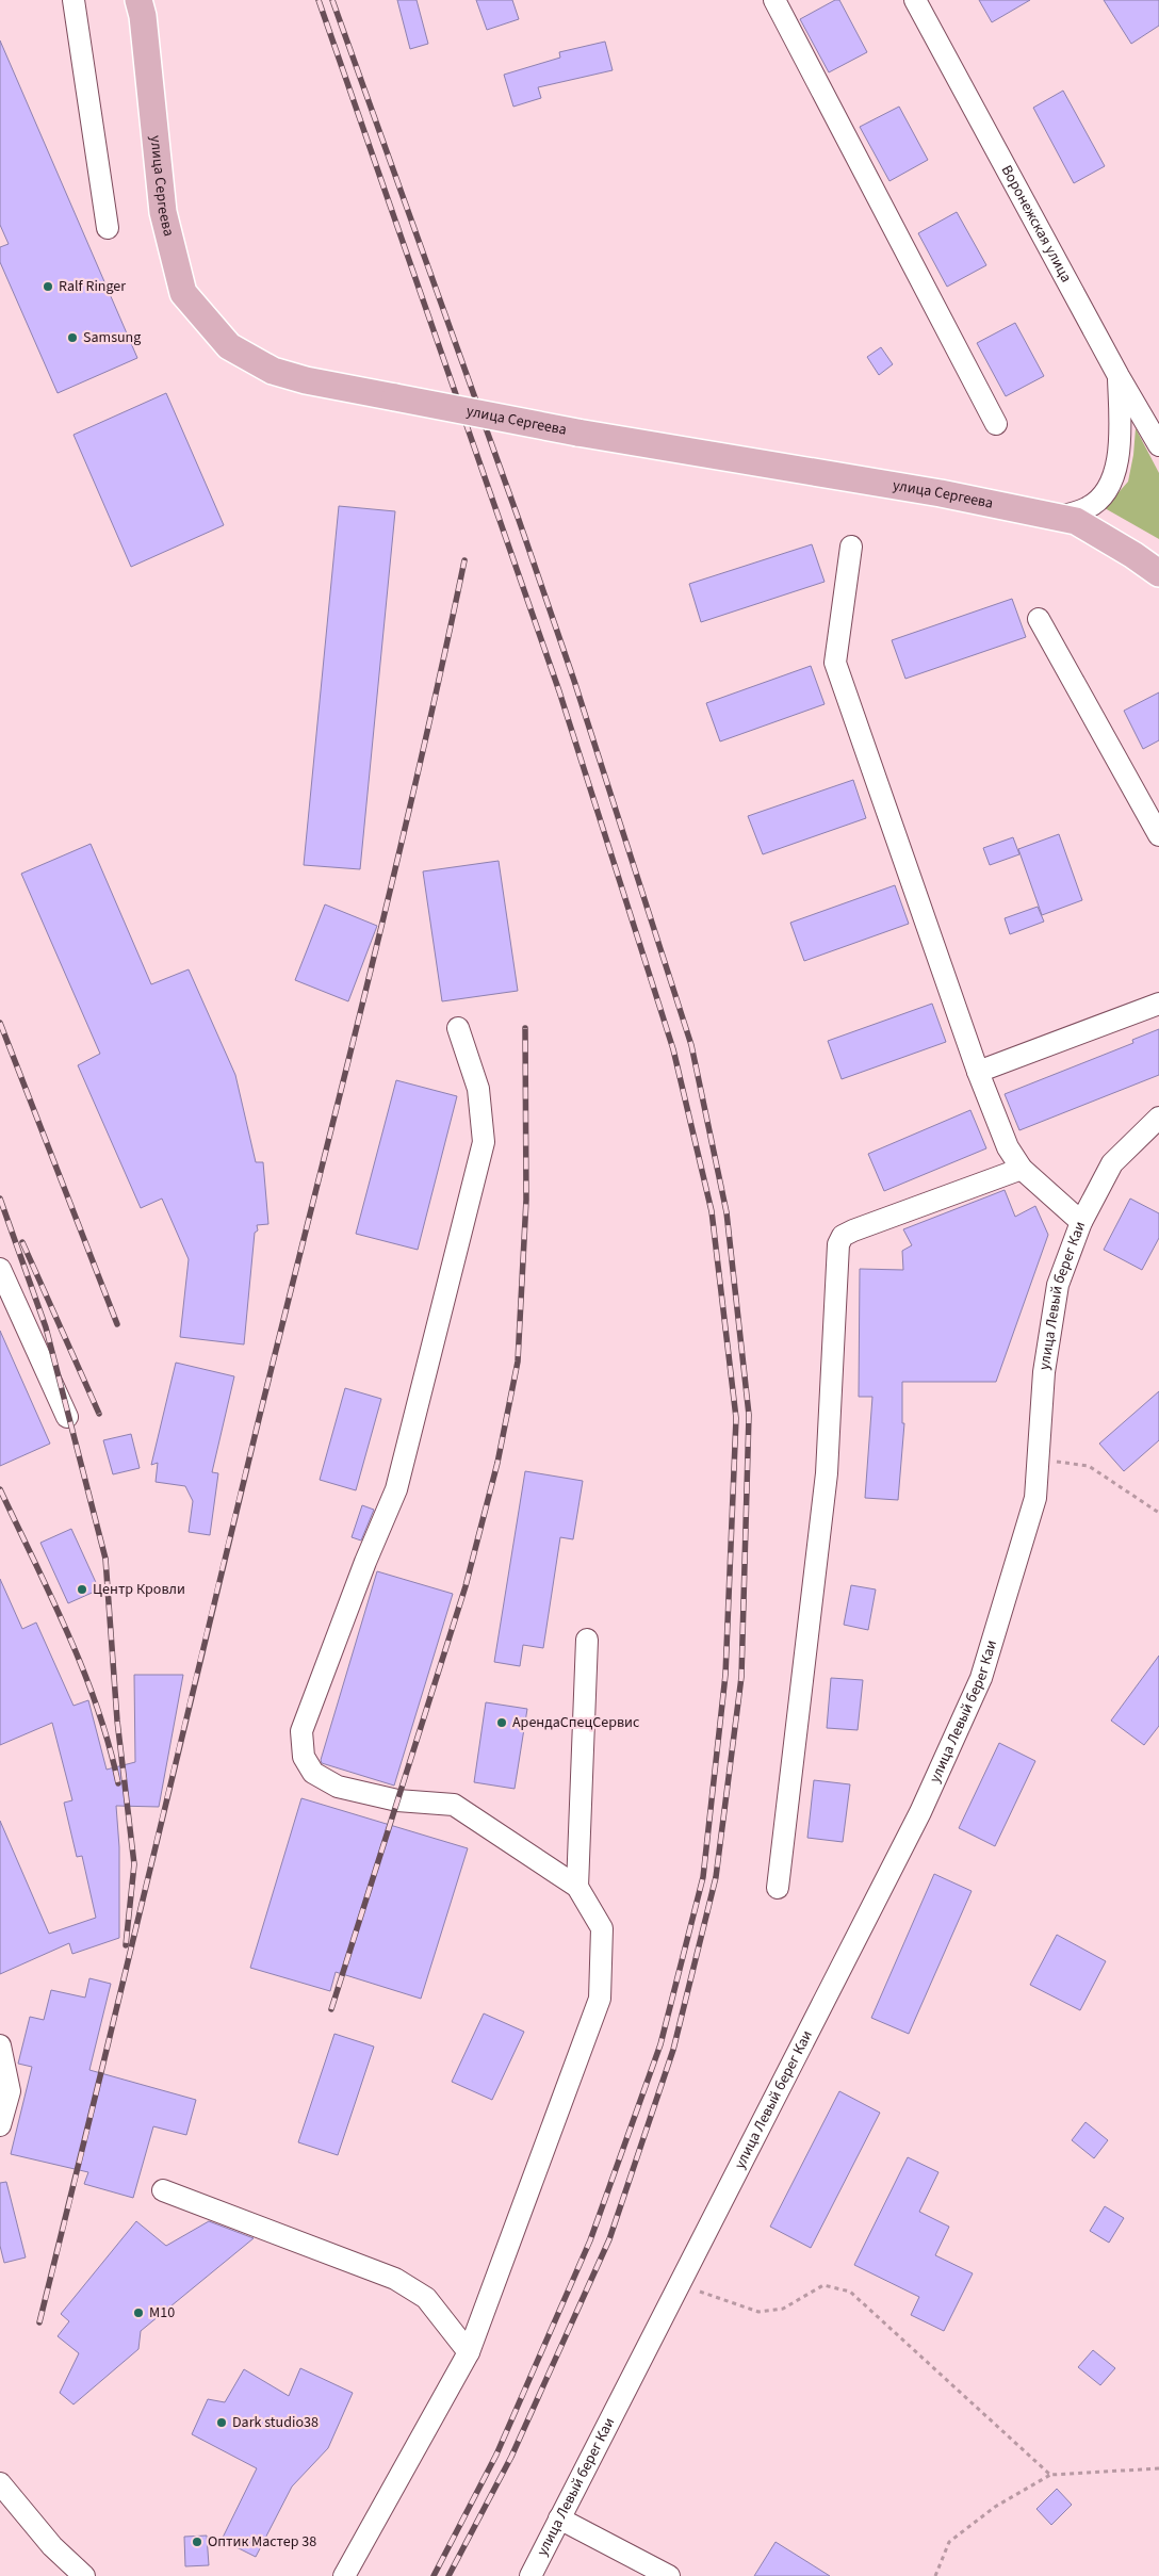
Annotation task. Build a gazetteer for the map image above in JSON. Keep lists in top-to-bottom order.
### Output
{
  "streets": {
    "main road": ["улица Сергеева"],
    "street": ["Воронежская улица", "улица Левый берег Каи"]
  },
  "places": [
    "Ralf Ringer",
    "Samsung",
    "Центр Кровли",
    "АрендаСпецСервис",
    "M10",
    "Dark studio38",
    "Оптик Мастер 38"
  ]
}
